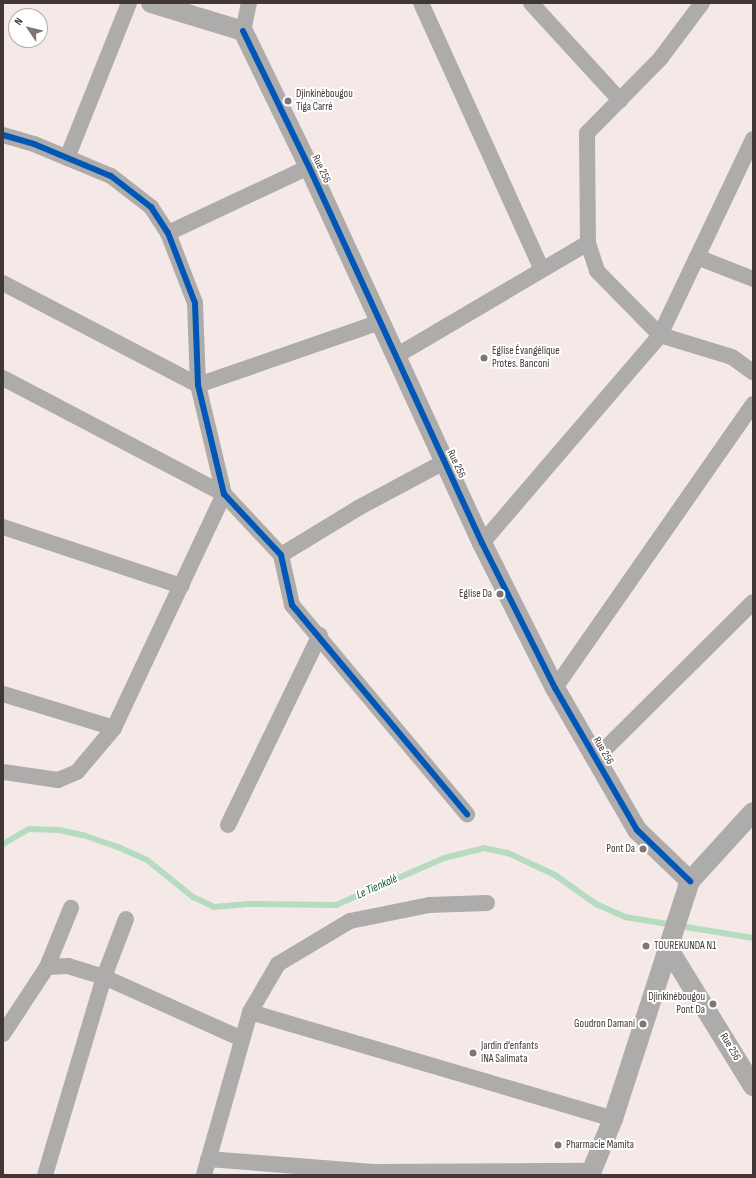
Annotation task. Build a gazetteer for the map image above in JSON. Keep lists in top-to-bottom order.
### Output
{
  "streets": {
    "street": ["Rue 256"]
  },
  "water": ["Le Tienkolé"],
  "places": [
    "Djinkinèbougou Tiga Carré",
    "Eglise Évangélique Protes. Banconi",
    "Eglise Da",
    "Pont Da",
    "TOUREKUNDA N1",
    "Djinkinèbougou Pont Da",
    "Goudron Damani",
    "Jardin d'enfants INA Salimata",
    "Pharmacie Mamita"
  ],
  "north": "top left"
}
